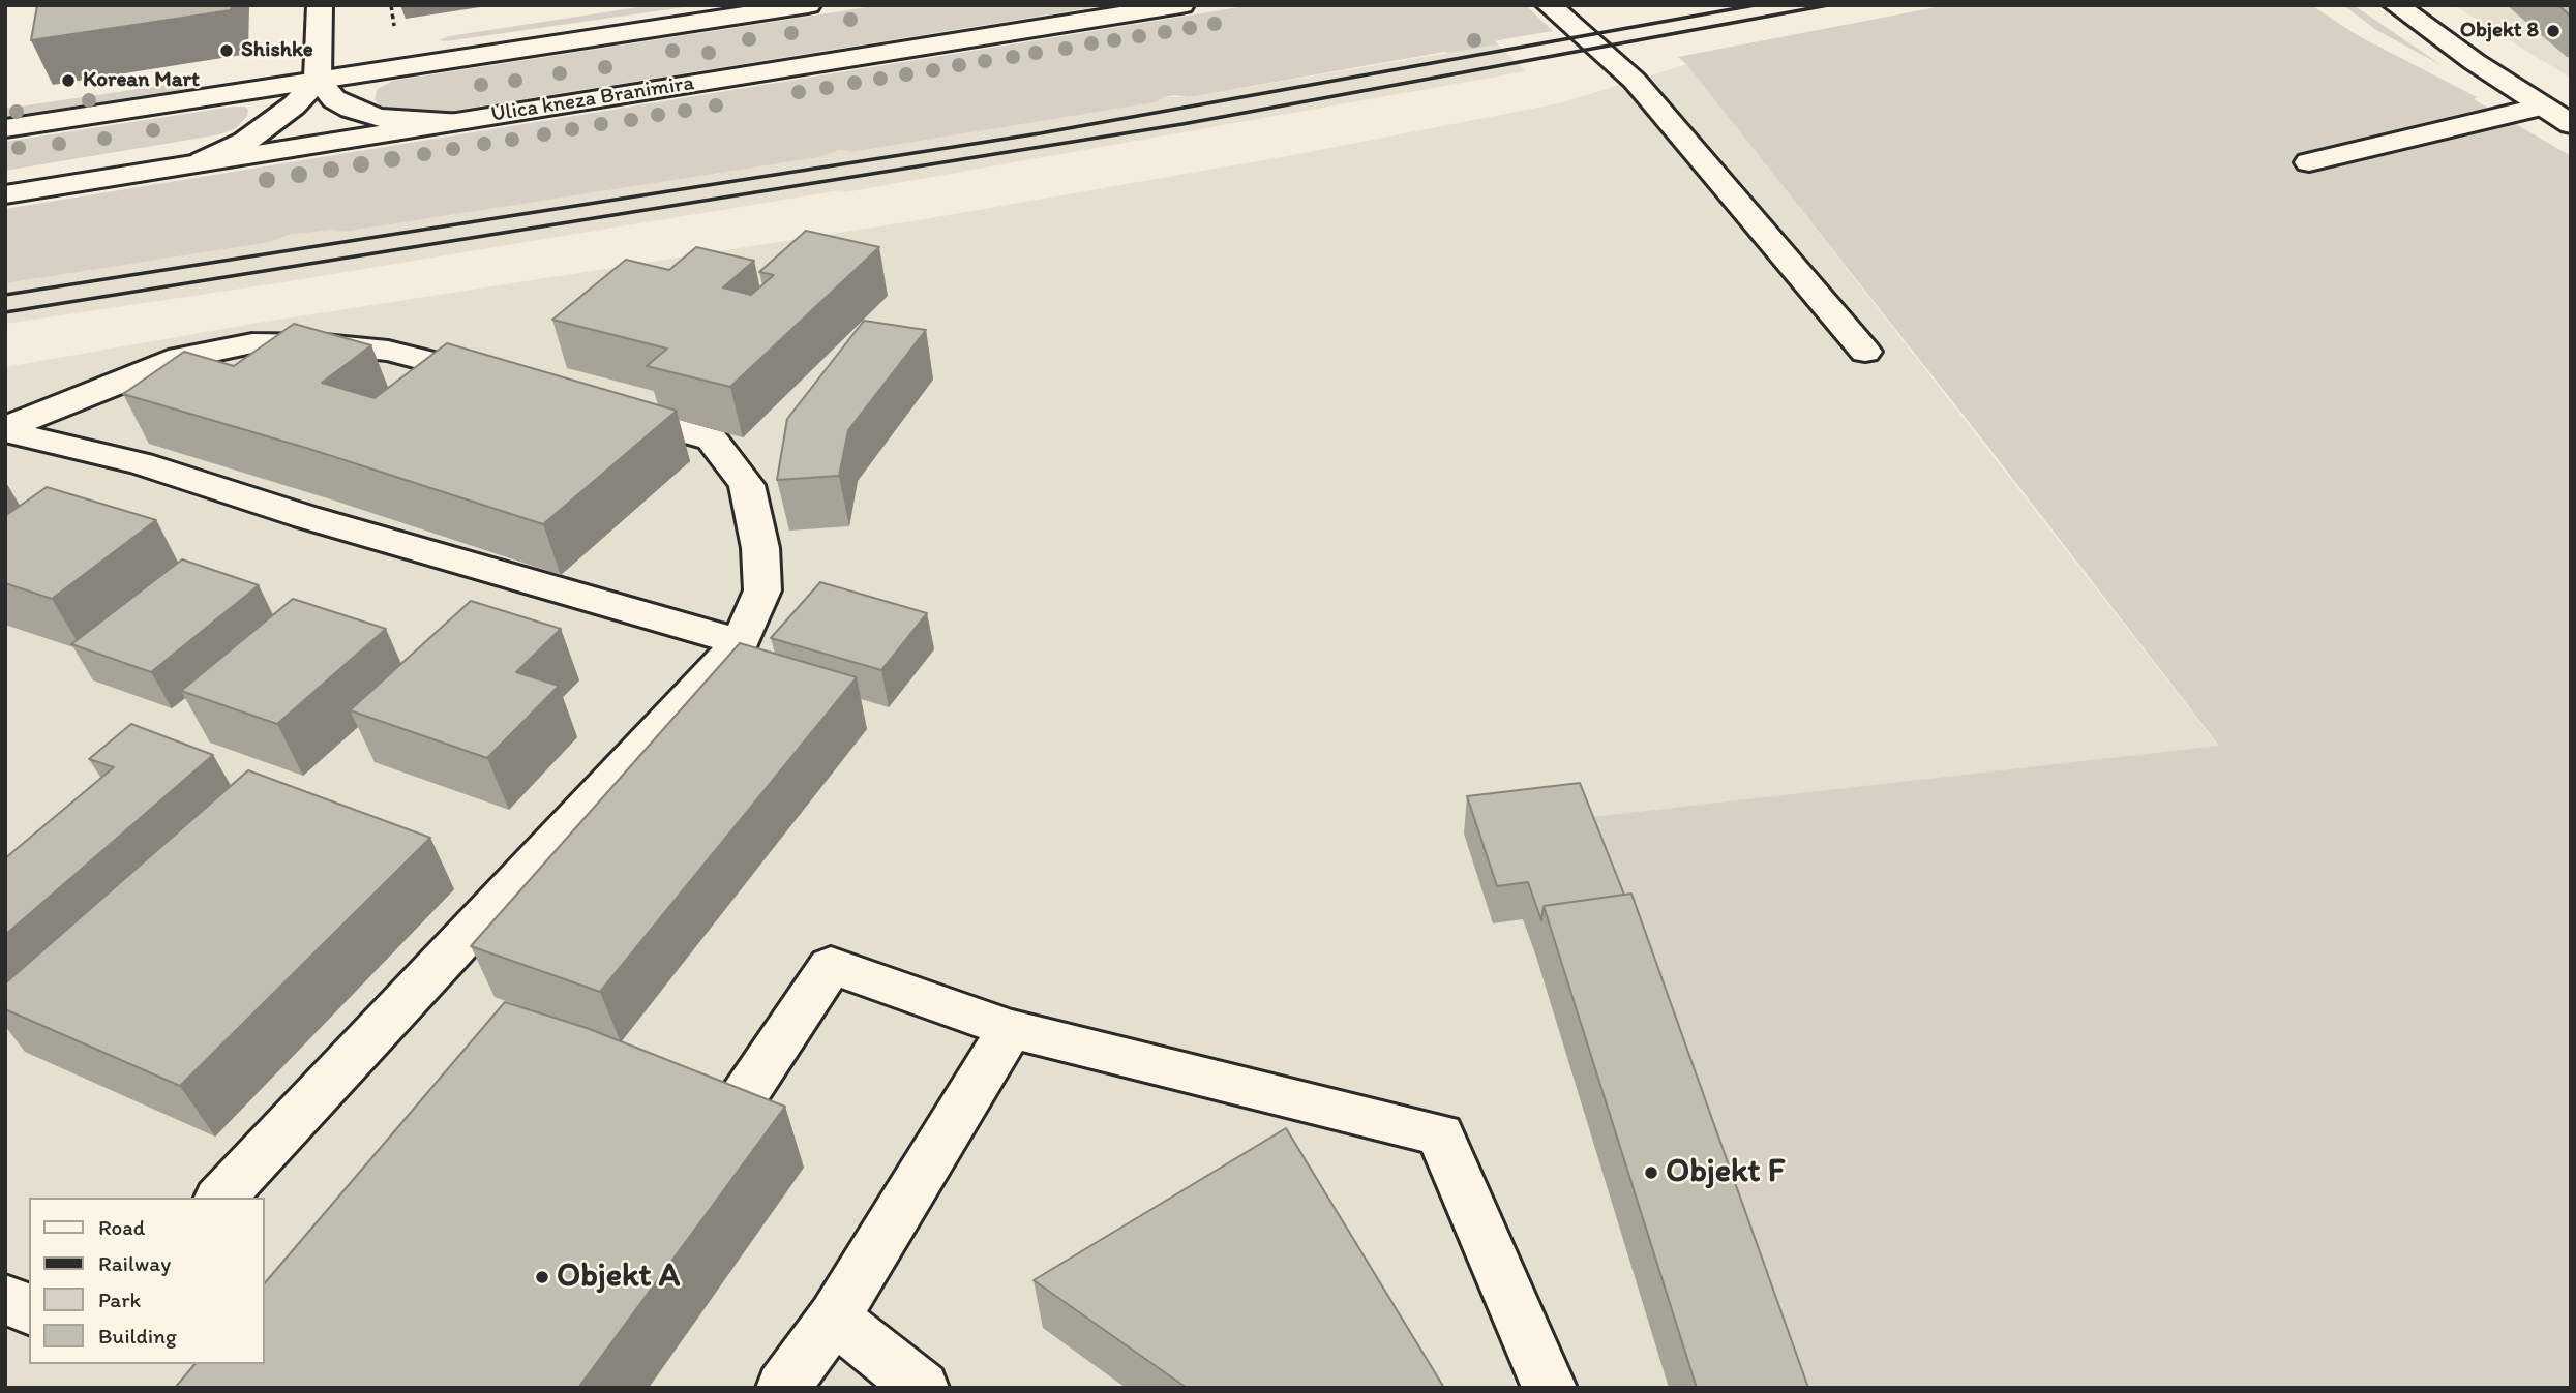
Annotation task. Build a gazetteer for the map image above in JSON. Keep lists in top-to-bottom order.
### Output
{
  "streets": {
    "main road": ["Ulica kneza Branimira"]
  },
  "places": [
    "Objekt 8",
    "Shishke",
    "Korean Mart",
    "Objekt F",
    "Objekt A"
  ],
  "legend": [
    "Road",
    "Railway",
    "Park",
    "Building"
  ]
}
